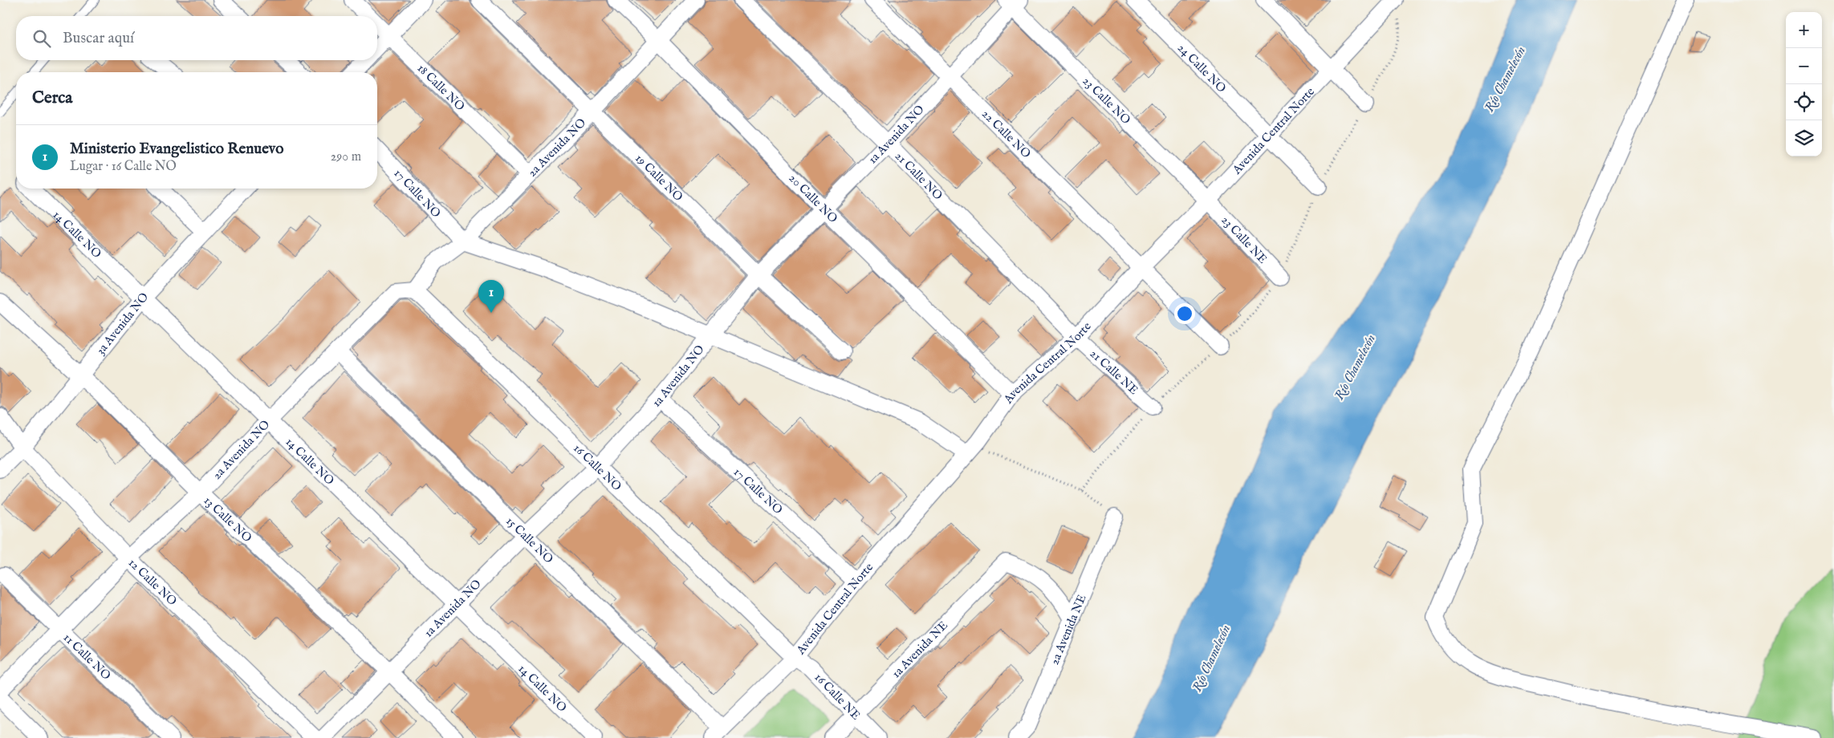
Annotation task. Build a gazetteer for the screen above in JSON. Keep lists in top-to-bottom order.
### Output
{
  "streets": {
    "street": [
      "24 Calle NO",
      "18 Calle NO",
      "23 Calle NO",
      "Avenida Central Norte",
      "1a Avenida NO",
      "22 Calle NO",
      "2a Avenida NO",
      "21 Calle NO",
      "19 Calle NO",
      "17 Calle NO",
      "20 Calle NO",
      "14 Calle NO",
      "23 Calle NE",
      "3a Avenida NO",
      "21 Calle NE",
      "16 Calle NO",
      "13 Calle NO",
      "15 Calle NO",
      "12 Calle NO",
      "2a Avenida NE",
      "1a Avenida NE",
      "11 Calle NO",
      "16 Calle NE"
    ]
  },
  "crossings": [
    ["24 Calle NO", "Avenida Central Norte"],
    ["18 Calle NO", "2a Avenida NO"],
    ["23 Calle NO", "Avenida Central Norte"],
    ["23 Calle NO", "1a Avenida NO"],
    ["23 Calle NO", "23 Calle NE"],
    ["Avenida Central Norte", "22 Calle NO"],
    ["Avenida Central Norte", "21 Calle NO"],
    ["Avenida Central Norte", "17 Calle NO"],
    ["Avenida Central Norte", "20 Calle NO"],
    ["Avenida Central Norte", "23 Calle NE"],
    ["Avenida Central Norte", "21 Calle NE"],
    ["Avenida Central Norte", "16 Calle NO"],
    ["Avenida Central Norte", "15 Calle NO"],
    ["Avenida Central Norte", "16 Calle NE"],
    ["1a Avenida NO", "22 Calle NO"],
    ["1a Avenida NO", "21 Calle NO"],
    ["1a Avenida NO", "19 Calle NO"],
    ["1a Avenida NO", "17 Calle NO"],
    ["1a Avenida NO", "20 Calle NO"],
    ["1a Avenida NO", "14 Calle NO"],
    ["1a Avenida NO", "16 Calle NO"],
    ["1a Avenida NO", "13 Calle NO"],
    ["1a Avenida NO", "15 Calle NO"],
    ["2a Avenida NO", "19 Calle NO"],
    ["2a Avenida NO", "17 Calle NO"],
    ["2a Avenida NO", "20 Calle NO"],
    ["2a Avenida NO", "14 Calle NO"],
    ["2a Avenida NO", "16 Calle NO"],
    ["2a Avenida NO", "13 Calle NO"],
    ["2a Avenida NO", "15 Calle NO"],
    ["2a Avenida NO", "12 Calle NO"],
    ["2a Avenida NO", "11 Calle NO"],
    ["21 Calle NO", "21 Calle NE"],
    ["14 Calle NO", "3a Avenida NO"],
    ["3a Avenida NO", "13 Calle NO"],
    ["3a Avenida NO", "12 Calle NO"],
    ["16 Calle NO", "16 Calle NE"],
    ["2a Avenida NE", "1a Avenida NE"],
    ["1a Avenida NE", "16 Calle NE"]
  ],
  "water": ["Río Chamelecón"],
  "page": {
    "map_buttons": ["+", "−"],
    "search": "Buscar aquí",
    "heading": "Cerca",
    "list": [
      {
        "mark": "1",
        "name": "Ministerio Evangelistico Renuevo",
        "note": "Lugar · 16 Calle NO",
        "value": "290 m"
      }
    ],
    "pins": "1"
  }
}
